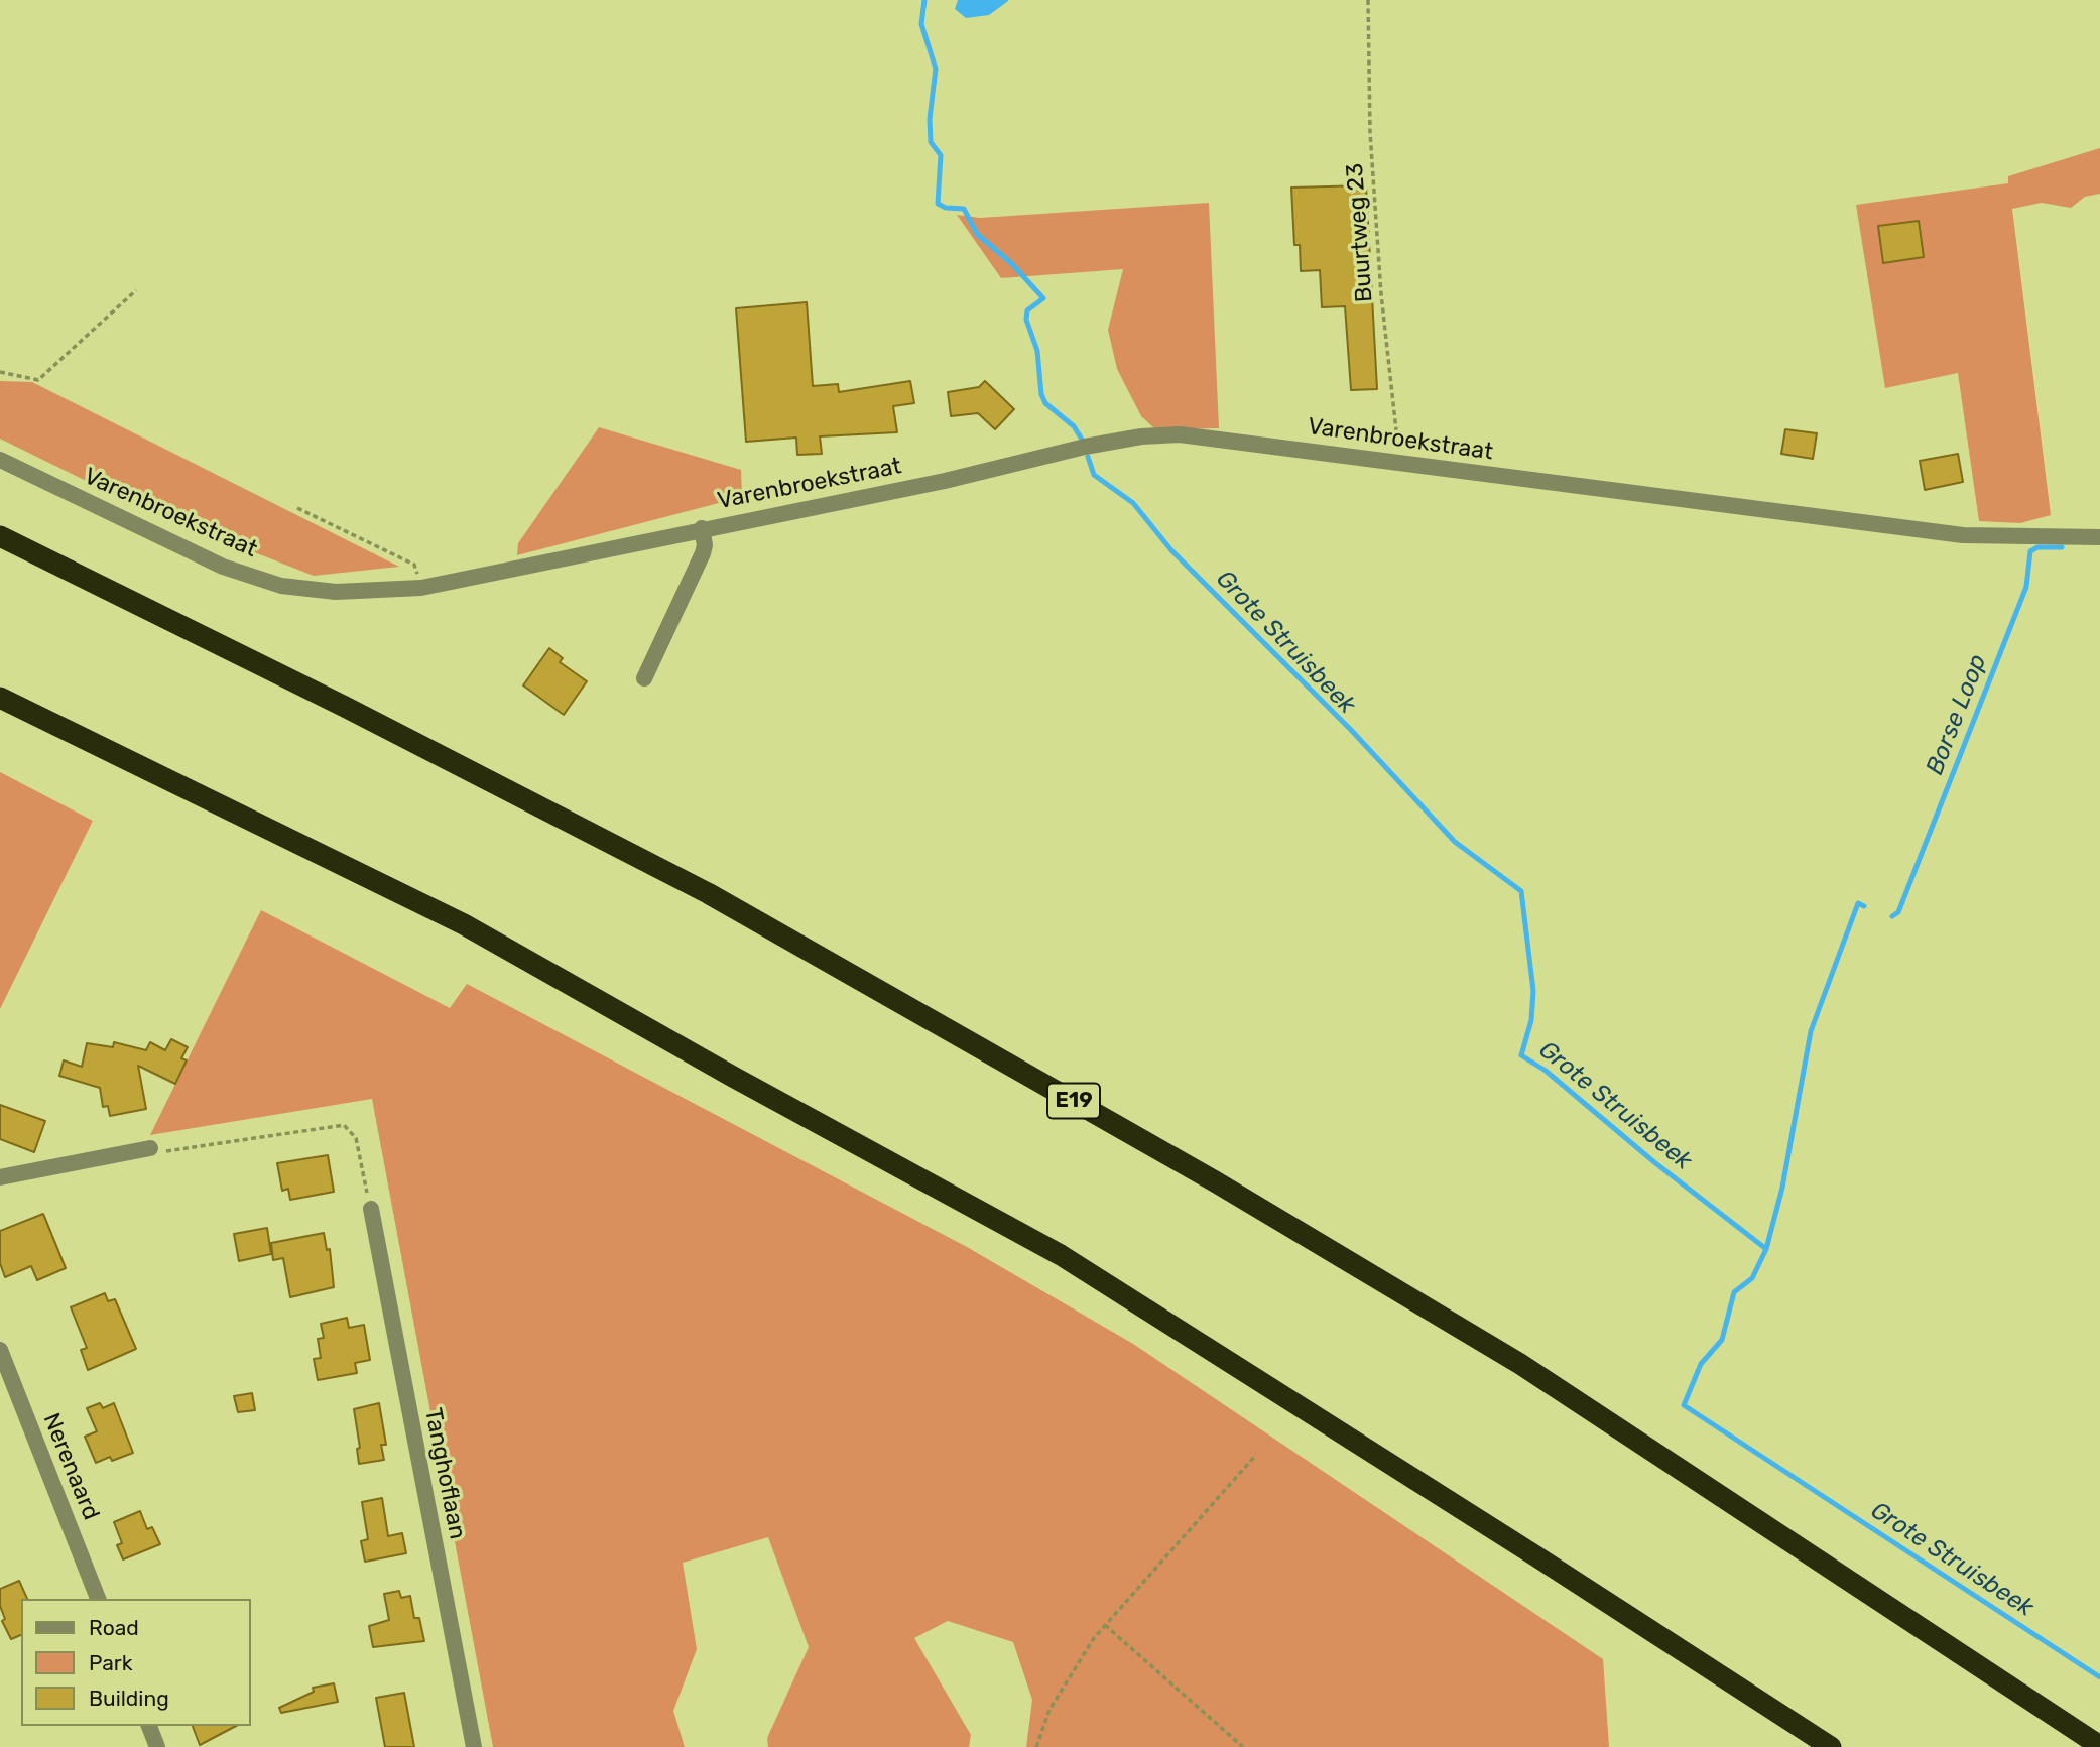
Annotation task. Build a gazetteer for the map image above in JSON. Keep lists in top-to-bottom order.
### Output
{
  "streets": {
    "highway": ["E19"],
    "street": ["Varenbroekstraat", "Nerenaard", "Tanghoflaan"],
    "path": ["Buurtweg 23"]
  },
  "crossings": [
    ["Buurtweg 23", "Varenbroekstraat"]
  ],
  "water": ["Grote Struisbeek", "Borse Loop"],
  "legend": ["Road", "Park", "Building"]
}
